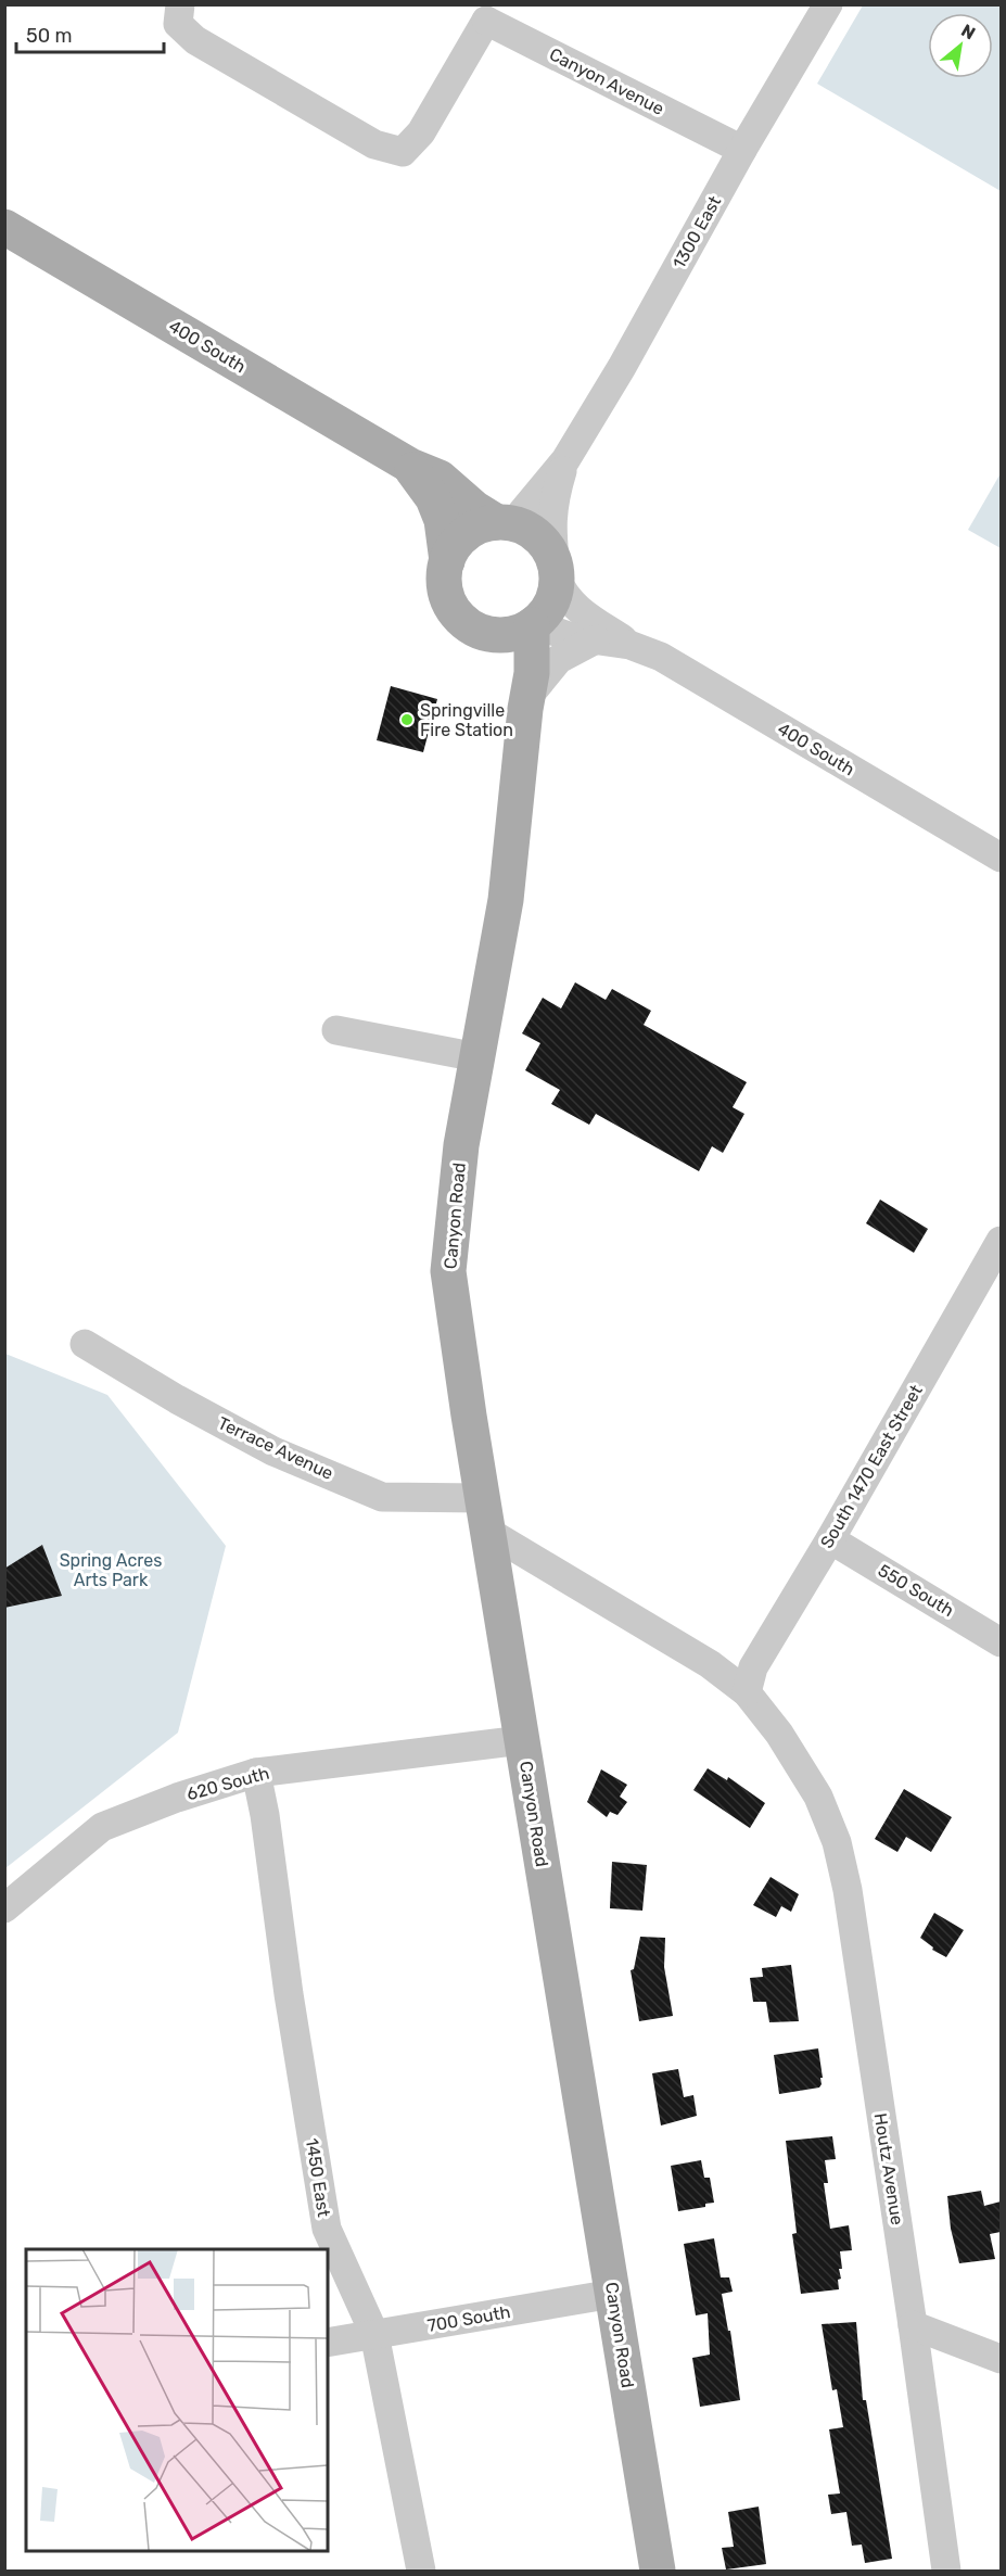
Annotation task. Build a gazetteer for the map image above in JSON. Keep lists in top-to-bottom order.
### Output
{
  "streets": {
    "main road": ["400 South", "Canyon Road"],
    "street": [
      "Canyon Avenue",
      "1300 East",
      "Terrace Avenue",
      "South 1470 East Street",
      "550 South",
      "620 South",
      "Houtz Avenue",
      "1450 East",
      "700 South"
    ]
  },
  "crossings": [
    ["Canyon Avenue", "1300 East"],
    ["1300 East", "400 South"],
    ["1300 East", "Canyon Road"],
    ["400 South", "Canyon Road"],
    ["Canyon Road", "Terrace Avenue"],
    ["Canyon Road", "620 South"],
    ["Canyon Road", "700 South"],
    ["South 1470 East Street", "550 South"],
    ["South 1470 East Street", "Houtz Avenue"],
    ["620 South", "1450 East"],
    ["1450 East", "700 South"]
  ],
  "parks": ["Spring Acres Arts Park"],
  "places": ["Springville Fire Station"],
  "scale_bar": "50 m",
  "north": "top right"
}
